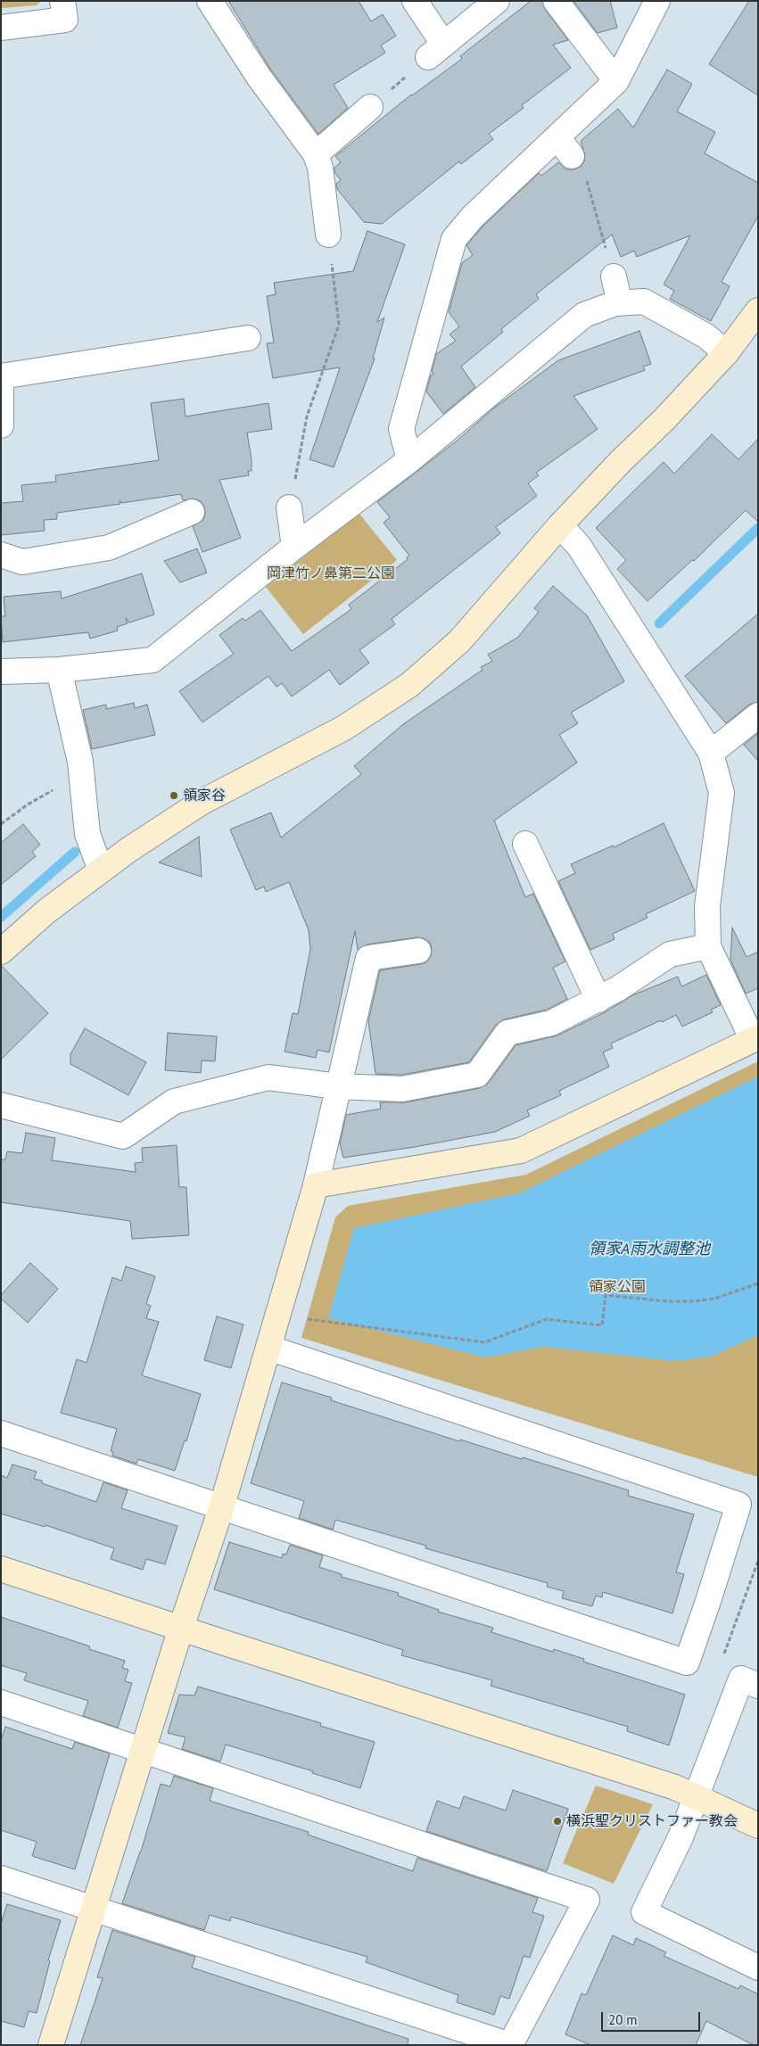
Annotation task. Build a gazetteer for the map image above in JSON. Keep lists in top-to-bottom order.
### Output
{
  "water": ["領家A雨水調整池"],
  "parks": ["岡津竹ノ鼻第二公園", "領家公園"],
  "places": ["領家谷", "横浜聖クリストファー教会"],
  "scale_bar": "20 m"
}
